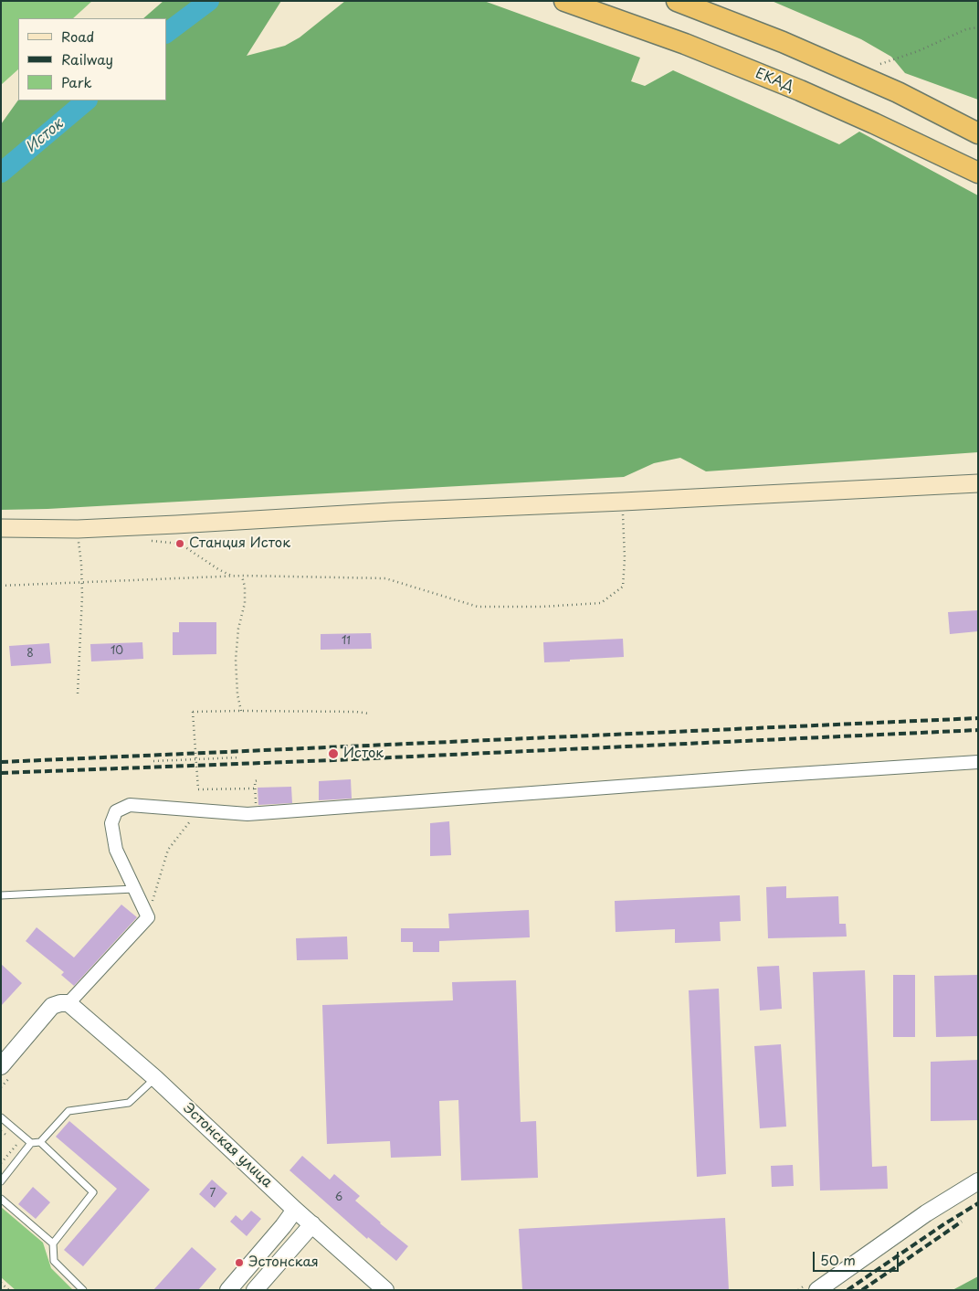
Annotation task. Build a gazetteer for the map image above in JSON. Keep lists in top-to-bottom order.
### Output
{
  "streets": {
    "highway": ["ЕКАД"],
    "street": ["Эстонская улица"]
  },
  "water": ["Исток"],
  "places": ["Станция Исток", "Исток", "Эстонская"],
  "house_numbers": [
    "11",
    "10",
    "8",
    "7",
    "6"
  ],
  "legend": ["Road", "Railway", "Park"],
  "scale_bar": "50 m"
}
